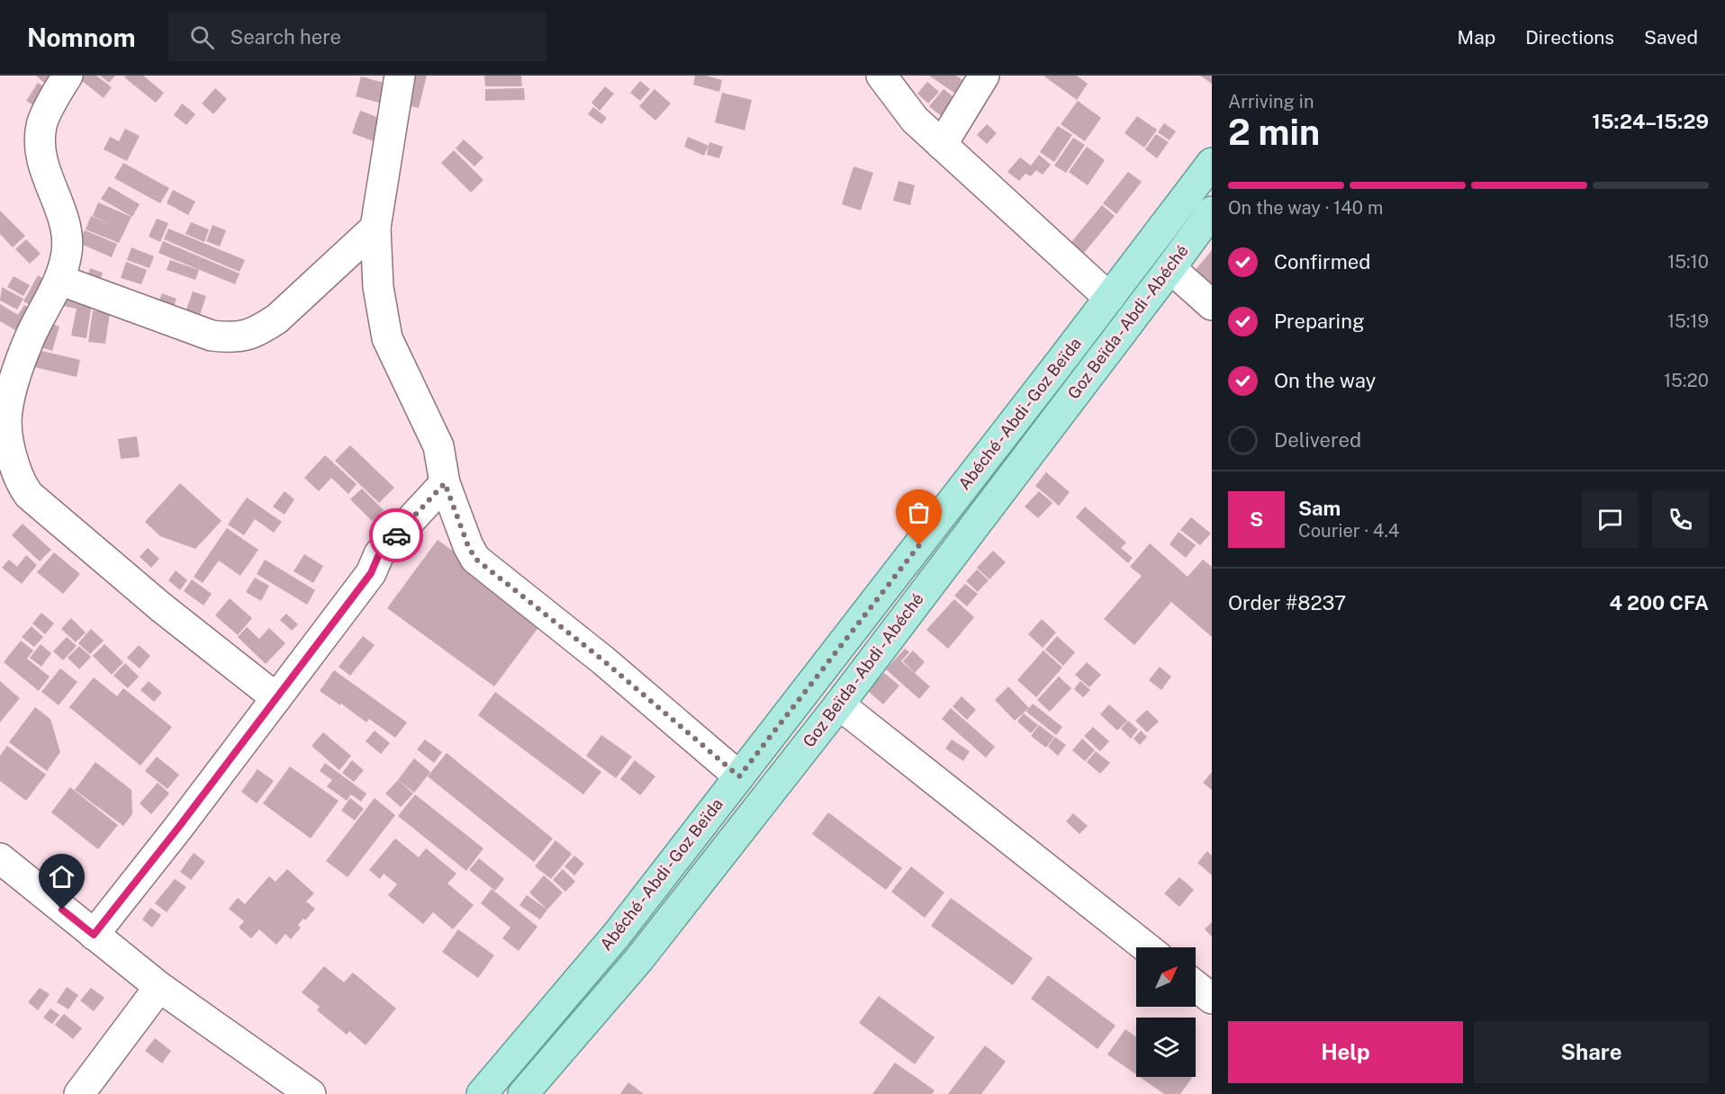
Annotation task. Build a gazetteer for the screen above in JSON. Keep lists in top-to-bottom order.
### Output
{
  "streets": {
    "main road": ["Goz Beïda - Abdi - Abéché", "Abéché - Abdi - Goz Beïda"]
  },
  "north": "top right",
  "page": {
    "header": "Nomnom",
    "search": "Search here",
    "nav": ["Map", "Directions", "Saved"],
    "heading": ["2 min", "Arriving in", "15:24–15:29"],
    "panel": [
      "Sam",
      "Courier · 4.4",
      "Order #8237",
      "4 200 CFA"
    ],
    "bar": "On the way · 140 m",
    "list": [
      ["Confirmed", "15:10"],
      ["Preparing", "15:19"],
      ["On the way", "15:20"],
      "Delivered"
    ],
    "round": "S",
    "buttons": ["Help", "Share"]
  }
}
